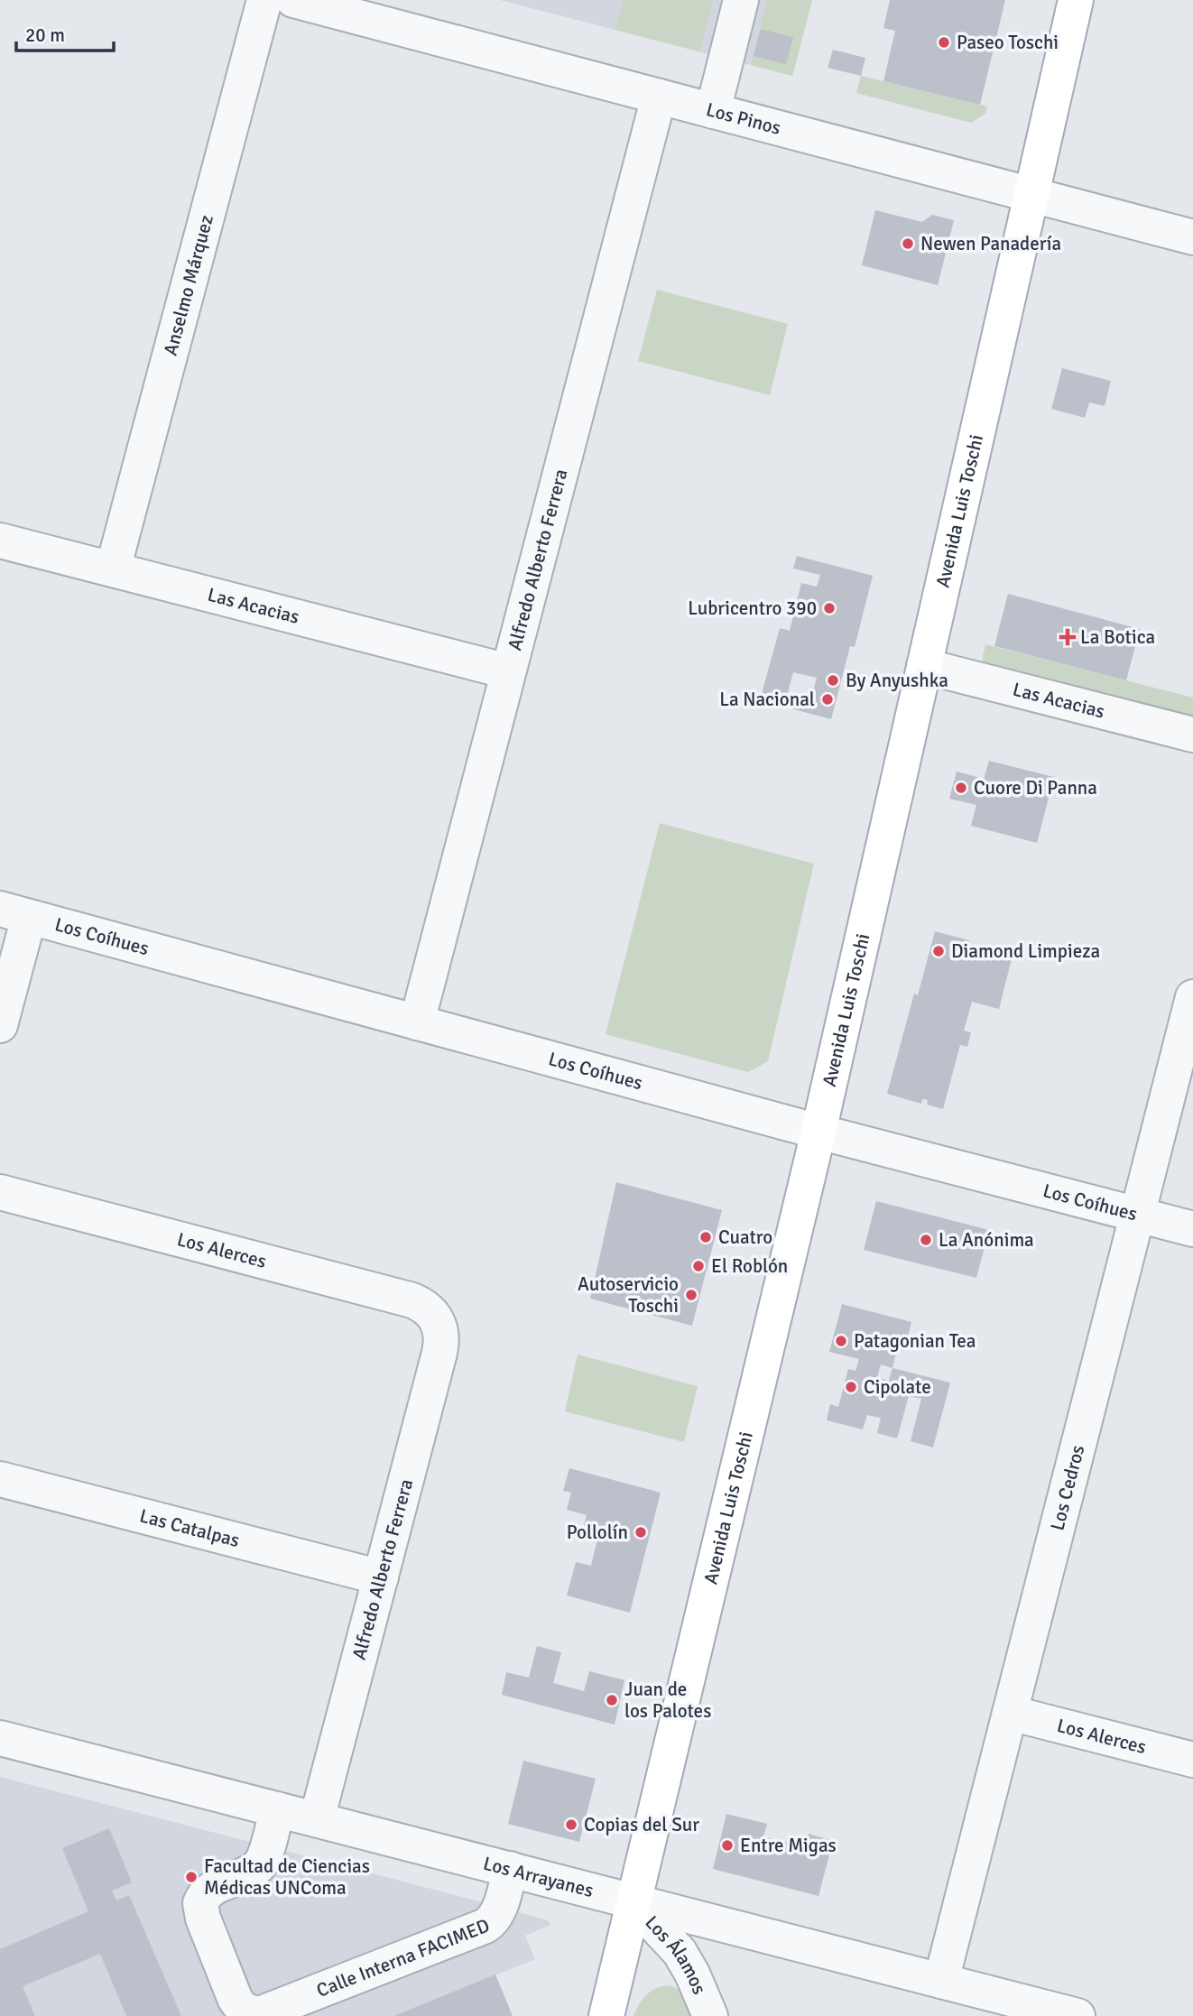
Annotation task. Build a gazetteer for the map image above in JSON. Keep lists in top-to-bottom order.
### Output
{
  "streets": {
    "main road": ["Avenida Luis Toschi"],
    "street": [
      "Los Pinos",
      "Anselmo Márquez",
      "Alfredo Alberto Ferrera",
      "Las Acacias",
      "Los Coíhues",
      "Los Alerces",
      "Los Cedros",
      "Las Catalpas",
      "Los Arrayanes",
      "Calle Interna FACIMED",
      "Los Álamos"
    ]
  },
  "crossings": [
    ["Los Pinos", "Avenida Luis Toschi"],
    ["Los Pinos", "Alfredo Alberto Ferrera"],
    ["Anselmo Márquez", "Las Acacias"],
    ["Avenida Luis Toschi", "Las Acacias"],
    ["Avenida Luis Toschi", "Los Coíhues"],
    ["Avenida Luis Toschi", "Los Arrayanes"],
    ["Avenida Luis Toschi", "Los Álamos"],
    ["Alfredo Alberto Ferrera", "Las Acacias"],
    ["Alfredo Alberto Ferrera", "Los Coíhues"],
    ["Alfredo Alberto Ferrera", "Los Alerces"],
    ["Alfredo Alberto Ferrera", "Las Catalpas"],
    ["Alfredo Alberto Ferrera", "Los Arrayanes"],
    ["Los Coíhues", "Los Cedros"],
    ["Los Alerces", "Los Cedros"],
    ["Los Cedros", "Los Arrayanes"],
    ["Los Arrayanes", "Calle Interna FACIMED"],
    ["Los Arrayanes", "Los Álamos"]
  ],
  "places": {
    "other": [
      "Paseo Toschi",
      "Newen Panadería",
      "Lubricentro 390",
      "By Anyushka",
      "La Nacional",
      "Cuore Di Panna",
      "Diamond Limpieza",
      "Cuatro",
      "La Anónima",
      "El Roblón",
      "Autoservicio Toschi",
      "Patagonian Tea",
      "Cipolate",
      "Pollolín",
      "Juan de los Palotes",
      "Copias del Sur",
      "Entre Migas",
      "Facultad de Ciencias Médicas UNComa"
    ],
    "health": ["La Botica"]
  },
  "scale_bar": "20 m"
}
